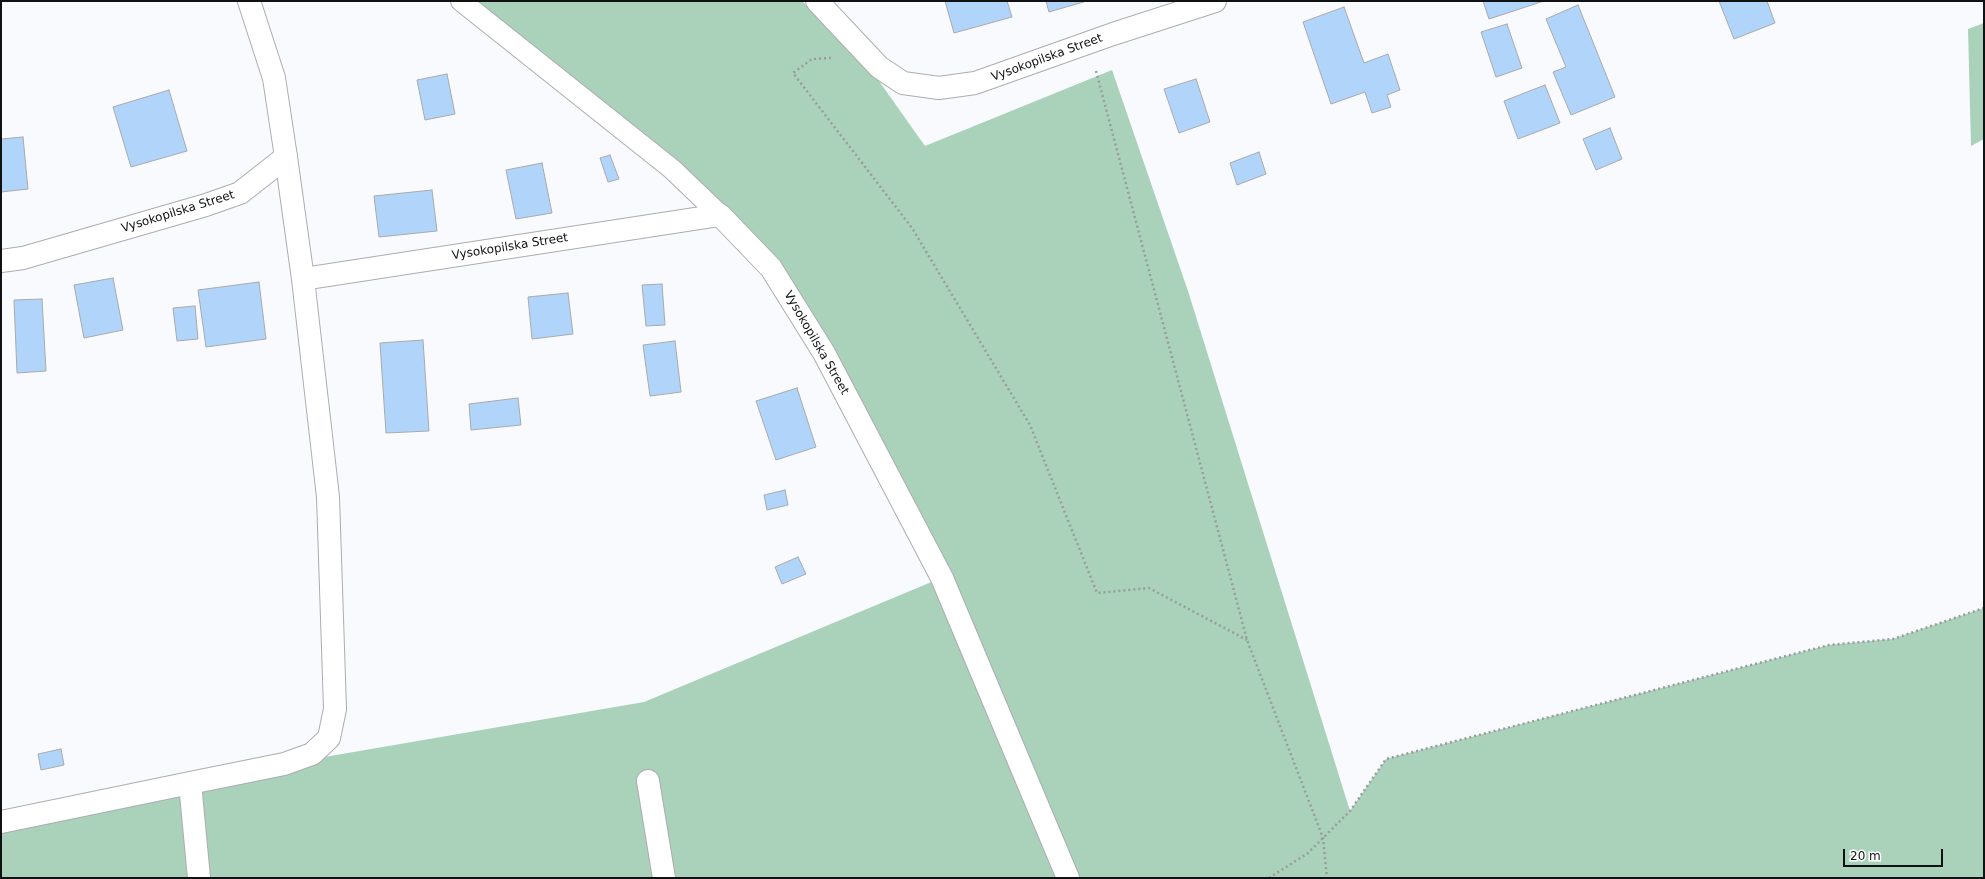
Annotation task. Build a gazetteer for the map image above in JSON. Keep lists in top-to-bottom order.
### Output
{
  "streets": {
    "street": ["Vysokopilska Street"]
  },
  "scale_bar": "20 m"
}
